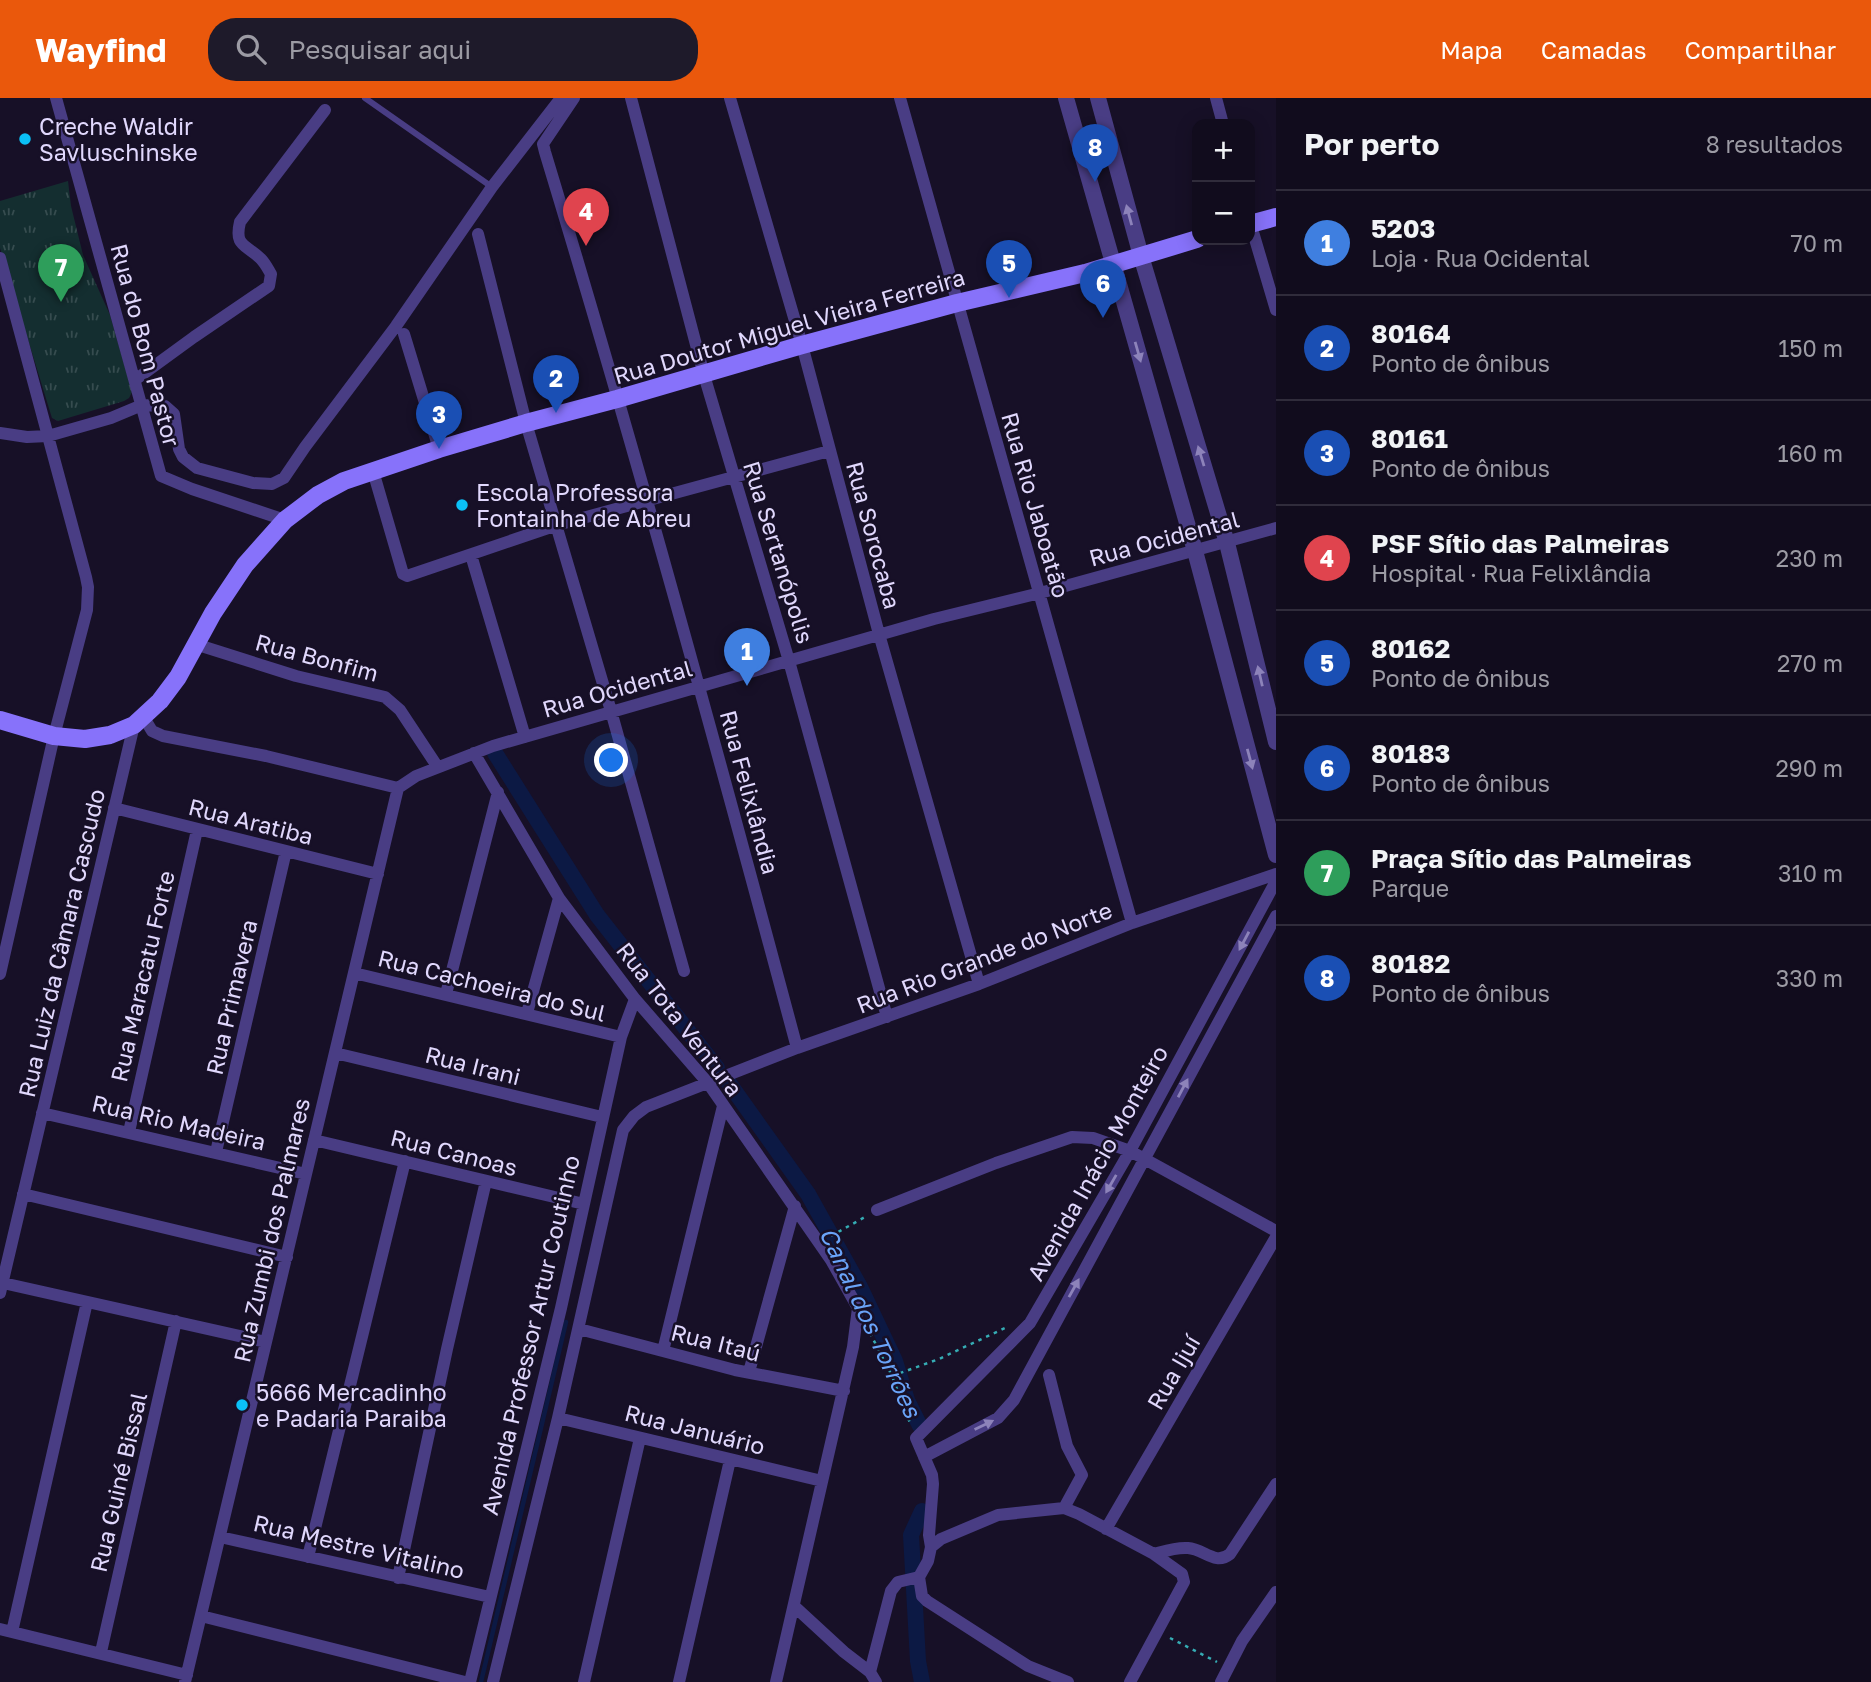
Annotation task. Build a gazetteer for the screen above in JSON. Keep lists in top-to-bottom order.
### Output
{
  "streets": {
    "main road": ["Rua Doutor Miguel Vieira Ferreira"],
    "street": [
      "Rua do Bom Pastor",
      "Rua Rio Jaboatão",
      "Rua Sorocaba",
      "Rua Ocidental",
      "Rua Sertanópolis",
      "Rua Bonfim",
      "Rua Felixlândia",
      "Rua Aratiba",
      "Rua Luiz da Câmara Cascudo",
      "Rua Rio Grande do Norte",
      "Rua Maracatu Forte",
      "Rua Cachoeira do Sul",
      "Rua Primavera",
      "Rua Tota Ventura",
      "Rua Irani",
      "Rua Rio Madeira",
      "Rua Canoas",
      "Avenida Inácio Monteiro",
      "Rua Zumbi dos Palmares",
      "Avenida Professor Artur Coutinho",
      "Rua Itaú",
      "Rua Ijuí",
      "Rua Januário",
      "Rua Guiné Bissal",
      "Rua Mestre Vitalino"
    ]
  },
  "crossings": [
    ["Rua Doutor Miguel Vieira Ferreira", "Rua do Bom Pastor"],
    ["Rua Doutor Miguel Vieira Ferreira", "Rua Rio Jaboatão"],
    ["Rua Doutor Miguel Vieira Ferreira", "Rua Sorocaba"],
    ["Rua Doutor Miguel Vieira Ferreira", "Rua Sertanópolis"],
    ["Rua Doutor Miguel Vieira Ferreira", "Rua Bonfim"],
    ["Rua Doutor Miguel Vieira Ferreira", "Rua Felixlândia"],
    ["Rua Doutor Miguel Vieira Ferreira", "Rua Luiz da Câmara Cascudo"],
    ["Rua Rio Jaboatão", "Rua Ocidental"],
    ["Rua Rio Jaboatão", "Rua Rio Grande do Norte"],
    ["Rua Sorocaba", "Rua Ocidental"],
    ["Rua Sorocaba", "Rua Rio Grande do Norte"],
    ["Rua Ocidental", "Rua Sertanópolis"],
    ["Rua Ocidental", "Rua Bonfim"],
    ["Rua Ocidental", "Rua Felixlândia"],
    ["Rua Ocidental", "Rua Tota Ventura"],
    ["Rua Ocidental", "Rua Zumbi dos Palmares"],
    ["Rua Sertanópolis", "Rua Rio Grande do Norte"],
    ["Rua Felixlândia", "Rua Rio Grande do Norte"],
    ["Rua Aratiba", "Rua Luiz da Câmara Cascudo"],
    ["Rua Aratiba", "Rua Maracatu Forte"],
    ["Rua Aratiba", "Rua Primavera"],
    ["Rua Aratiba", "Rua Zumbi dos Palmares"],
    ["Rua Luiz da Câmara Cascudo", "Rua Rio Madeira"],
    ["Rua Rio Grande do Norte", "Rua Tota Ventura"],
    ["Rua Rio Grande do Norte", "Avenida Professor Artur Coutinho"],
    ["Rua Maracatu Forte", "Rua Rio Madeira"],
    ["Rua Cachoeira do Sul", "Rua Zumbi dos Palmares"],
    ["Rua Cachoeira do Sul", "Avenida Professor Artur Coutinho"],
    ["Rua Primavera", "Rua Rio Madeira"],
    ["Rua Tota Ventura", "Avenida Professor Artur Coutinho"],
    ["Rua Tota Ventura", "Rua Itaú"],
    ["Rua Tota Ventura", "Rua Januário"],
    ["Rua Irani", "Rua Zumbi dos Palmares"],
    ["Rua Irani", "Avenida Professor Artur Coutinho"],
    ["Rua Rio Madeira", "Rua Zumbi dos Palmares"],
    ["Rua Canoas", "Rua Zumbi dos Palmares"],
    ["Rua Canoas", "Avenida Professor Artur Coutinho"],
    ["Rua Zumbi dos Palmares", "Rua Mestre Vitalino"],
    ["Avenida Professor Artur Coutinho", "Rua Itaú"],
    ["Avenida Professor Artur Coutinho", "Rua Januário"],
    ["Avenida Professor Artur Coutinho", "Rua Mestre Vitalino"]
  ],
  "water": ["Canal dos Torrões"],
  "places": ["Creche Waldir Savluschinske", "Escola Professora Fontainha de Abreu", "5666 Mercadinho e Padaria Paraiba"],
  "page": {
    "header": "Wayfind",
    "search": "Pesquisar aqui",
    "nav": ["Mapa", "Camadas", "Compartilhar"],
    "heading": ["Por perto", "8 resultados"],
    "map_buttons": ["+", "−"],
    "pins": [
      "8",
      "4",
      "5",
      "7",
      "6",
      "2",
      "3",
      "1"
    ],
    "list": [
      {
        "mark": "1",
        "name": "5203",
        "note": "Loja · Rua Ocidental",
        "value": "70 m"
      },
      {
        "mark": "2",
        "name": "80164",
        "note": "Ponto de ônibus",
        "value": "150 m"
      },
      {
        "mark": "3",
        "name": "80161",
        "note": "Ponto de ônibus",
        "value": "160 m"
      },
      {
        "mark": "4",
        "name": "PSF Sítio das Palmeiras",
        "note": "Hospital · Rua Felixlândia",
        "value": "230 m"
      },
      {
        "mark": "5",
        "name": "80162",
        "note": "Ponto de ônibus",
        "value": "270 m"
      },
      {
        "mark": "6",
        "name": "80183",
        "note": "Ponto de ônibus",
        "value": "290 m"
      },
      {
        "mark": "7",
        "name": "Praça Sítio das Palmeiras",
        "note": "Parque",
        "value": "310 m"
      },
      {
        "mark": "8",
        "name": "80182",
        "note": "Ponto de ônibus",
        "value": "330 m"
      }
    ]
  }
}
